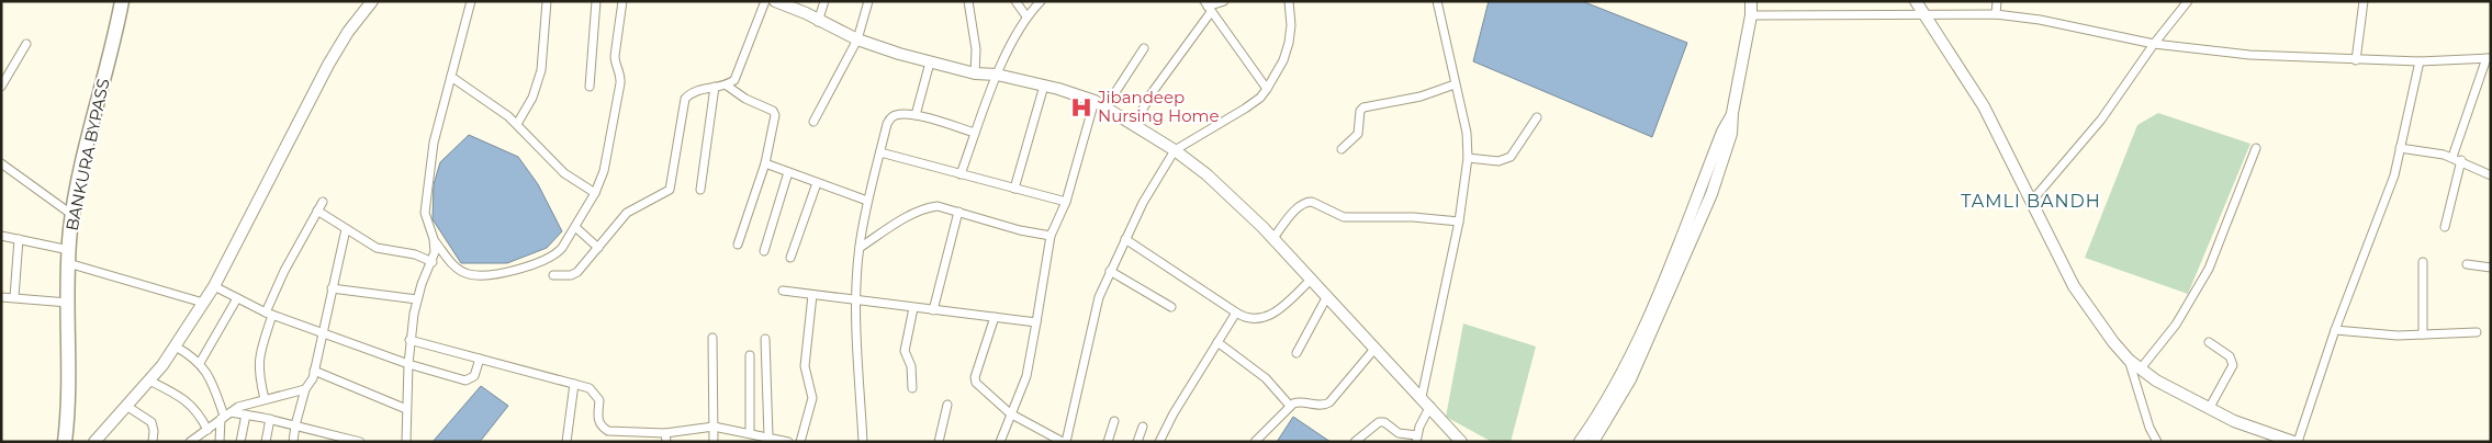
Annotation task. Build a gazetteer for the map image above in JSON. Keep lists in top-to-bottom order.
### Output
{
  "streets": {
    "highway": ["BANKURA BYPASS"]
  },
  "districts": ["TAMLI BANDH"],
  "places": {
    "hospital": ["Jibandeep Nursing Home"]
  }
}
